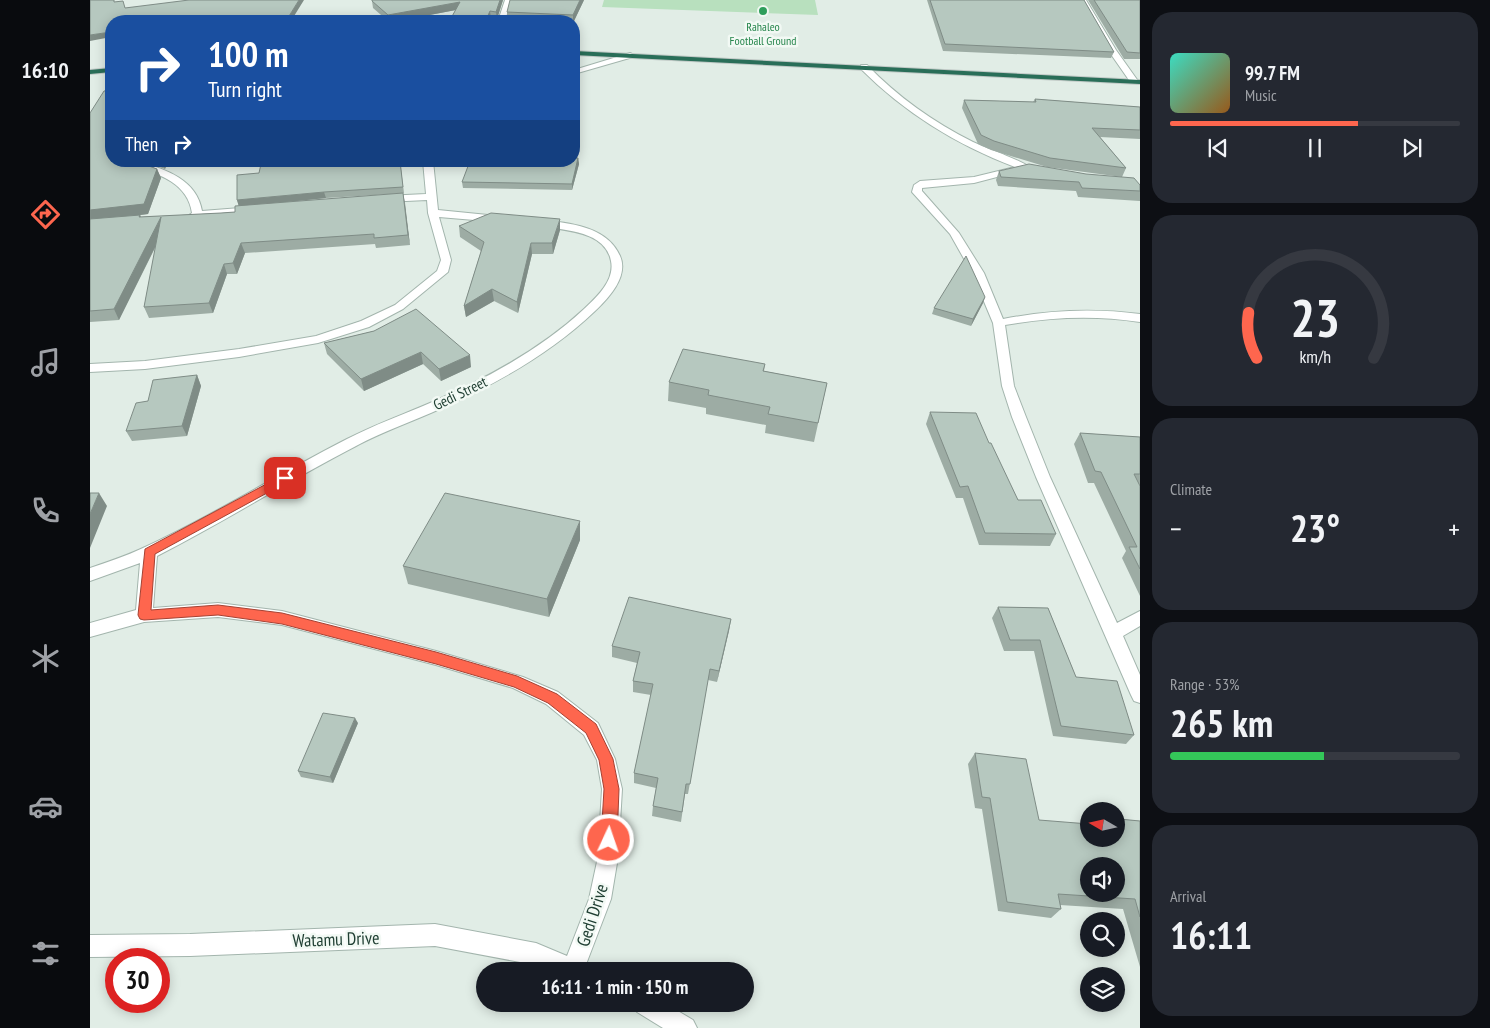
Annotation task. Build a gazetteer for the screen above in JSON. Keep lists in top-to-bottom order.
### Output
{
  "streets": {
    "street": ["Gedi Street", "Gedi Drive", "Watamu Drive"]
  },
  "places": ["Rahaleo Football Ground"],
  "north": "left",
  "page": {
    "tabs": "16:10",
    "turn": ["100 m", "Turn right"],
    "song": ["99.7 FM", "Music"],
    "then": "Then",
    "tile": [
      "Climate",
      ["Range · 53%", "265 km"],
      ["Arrival", "16:11"]
    ],
    "heat": ["−", "23°", "+"],
    "limit": "30",
    "trip": "16:11 · 1 min · 150 m",
    "gauge": ["23", "km/h"]
  }
}
